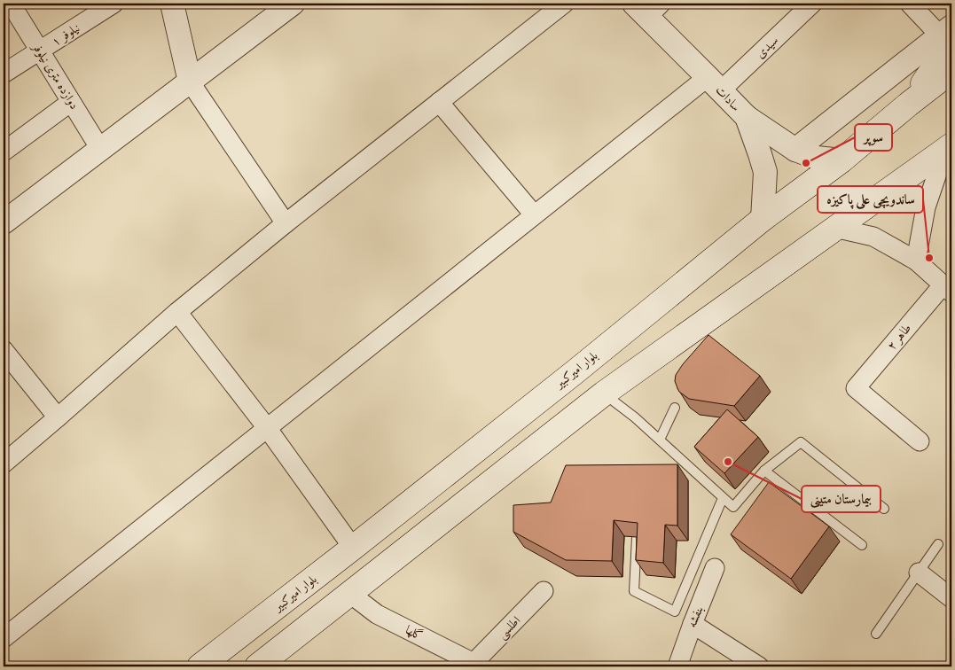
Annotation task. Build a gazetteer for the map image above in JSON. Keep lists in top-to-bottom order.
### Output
{
  "streets": {
    "main road": ["بلوار امیرکبیر"],
    "street": [
      "نیلوفر ۱",
      "سیدی",
      "دوازده متری نیلوفر",
      "سادات",
      "طاهر ۲",
      "بنفشه",
      "اطلسی",
      "گلها"
    ]
  },
  "crossings": [
    ["نیلوفر ۱", "دوازده متری نیلوفر"],
    ["سیدی", "سادات"],
    ["سادات", "بلوار امیرکبیر"],
    ["اطلسی", "گلها"]
  ],
  "places": ["سوپر", "ساندویچی علی پاکیزه", "بیمارستان متینی"]
}
